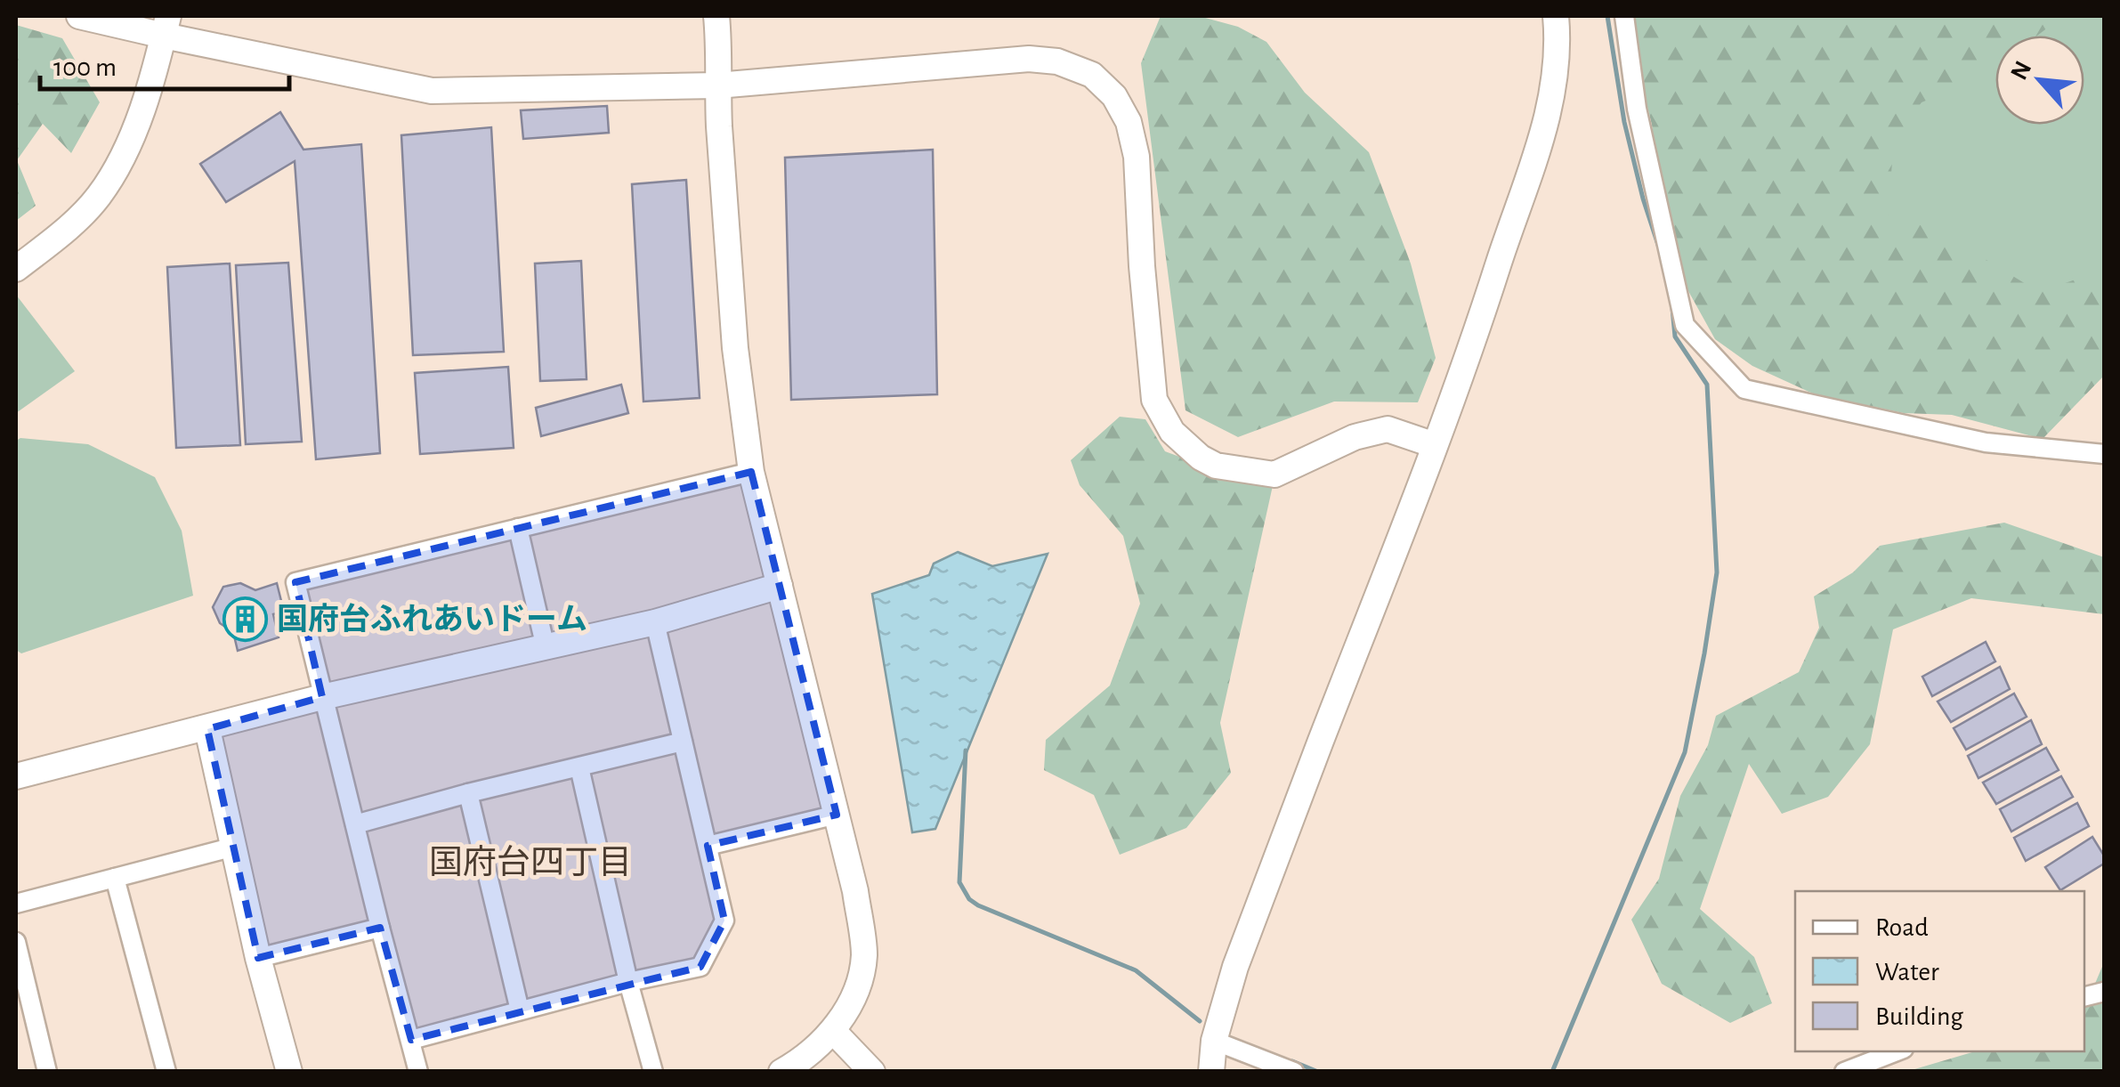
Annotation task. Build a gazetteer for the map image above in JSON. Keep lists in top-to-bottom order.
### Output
{
  "districts": ["国府台四丁目"],
  "places": {
    "building": ["国府台ふれあいドーム"]
  },
  "legend": ["Road", "Water", "Building"],
  "scale_bar": "100 m",
  "north": "top left"
}
